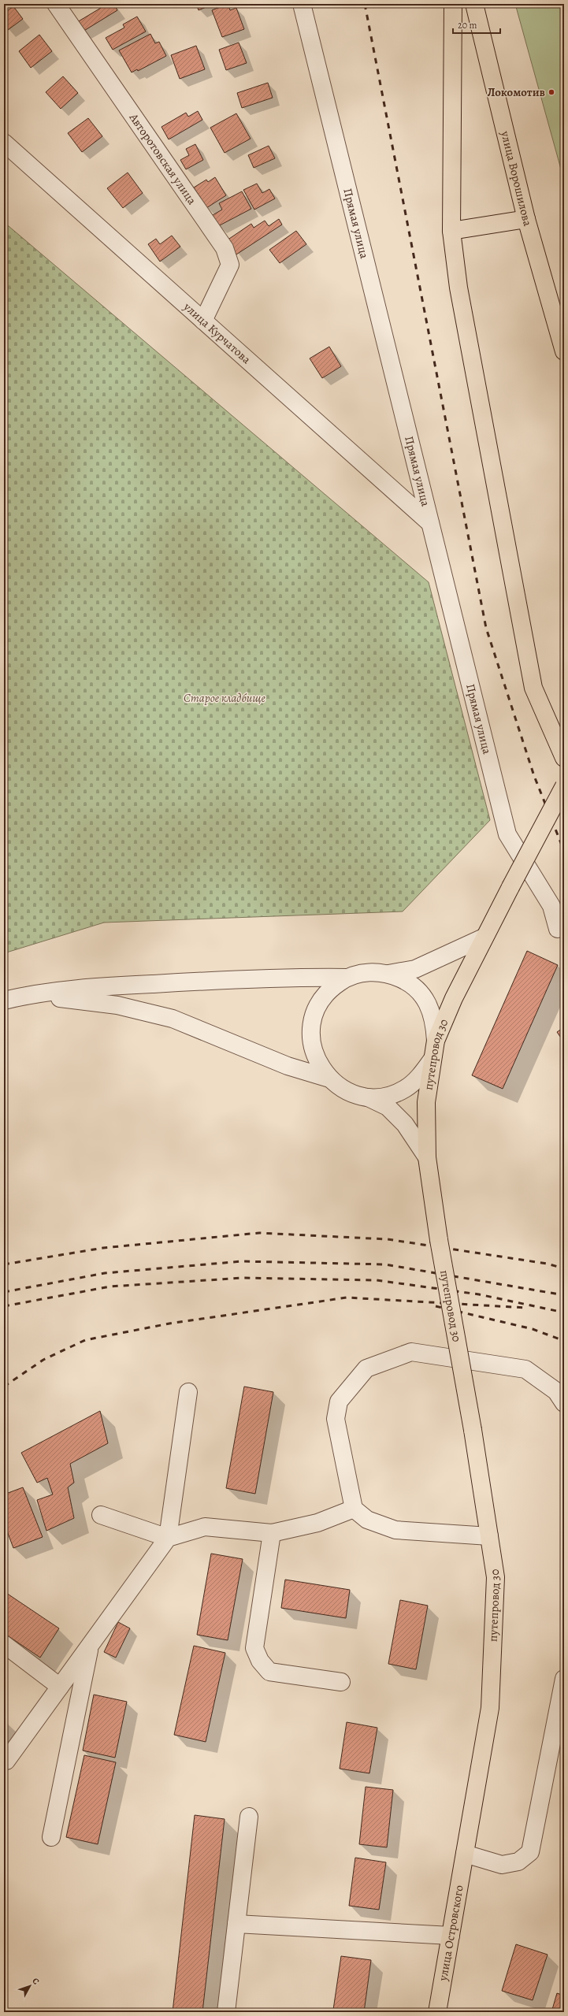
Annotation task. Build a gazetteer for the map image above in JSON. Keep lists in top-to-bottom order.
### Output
{
  "streets": {
    "main road": ["улица Ворошилова", "путепровод 30", "улица Островского"],
    "street": ["Авторотовская улица", "Прямая улица", "улица Курчатова"]
  },
  "crossings": [
    ["Авторотовская улица", "улица Курчатова"],
    ["Прямая улица", "улица Курчатова"],
    ["путепровод 30", "улица Островского"]
  ],
  "parks": ["Старое кладбище"],
  "places": ["Локомотив"],
  "scale_bar": "20 m",
  "north": "top right"
}
